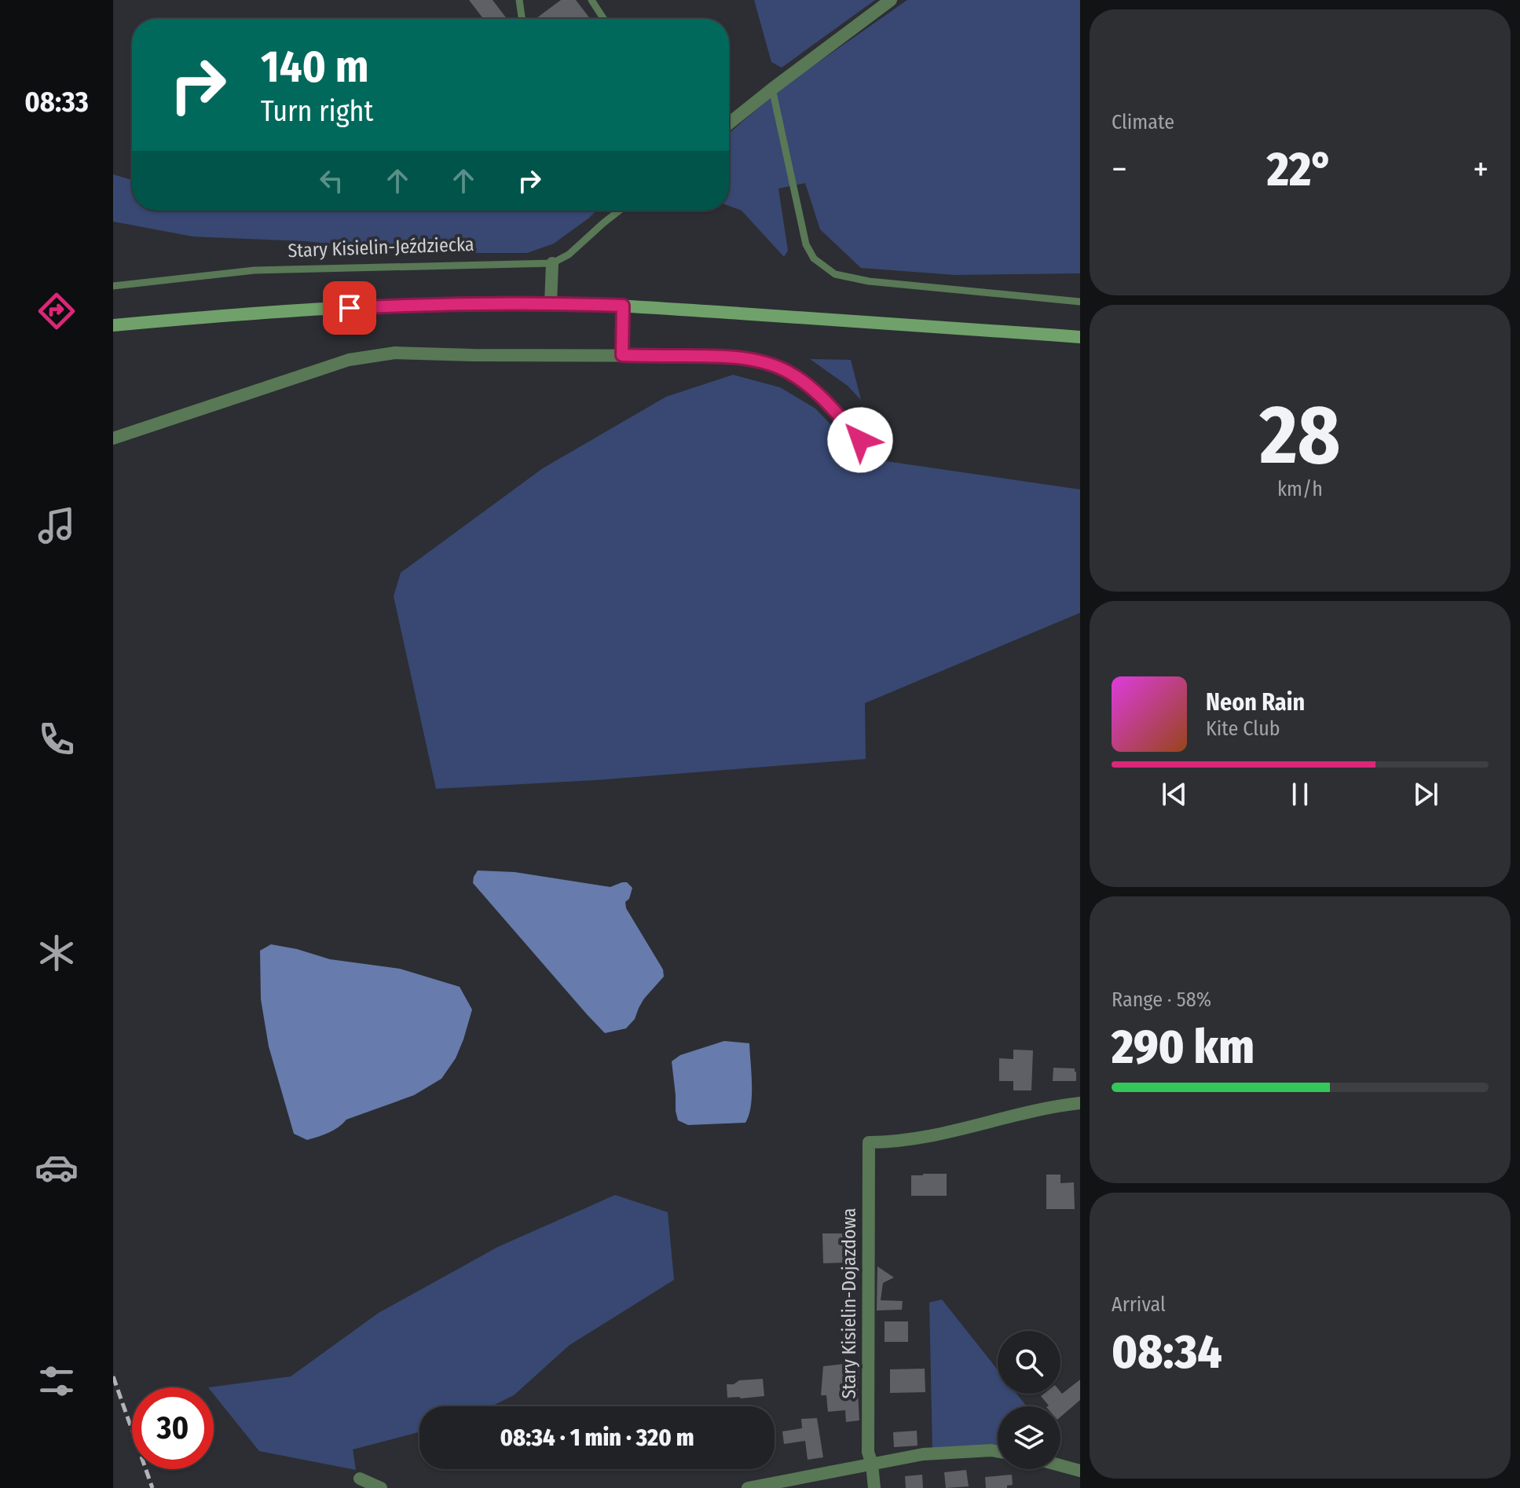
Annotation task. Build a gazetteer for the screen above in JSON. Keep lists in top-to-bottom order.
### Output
{
  "streets": {
    "street": ["Stary Kisielin-Dojazdowa"],
    "lane": ["Stary Kisielin-Jeździecka"]
  },
  "page": {
    "tabs": "08:33",
    "tile": [
      "Climate",
      ["28", "km/h"],
      ["Range · 58%", "290 km"],
      ["Arrival", "08:34"]
    ],
    "turn": ["140 m", "Turn right"],
    "heat": ["−", "22°", "+"],
    "song": ["Neon Rain", "Kite Club"],
    "limit": "30",
    "trip": "08:34 · 1 min · 320 m"
  }
}
